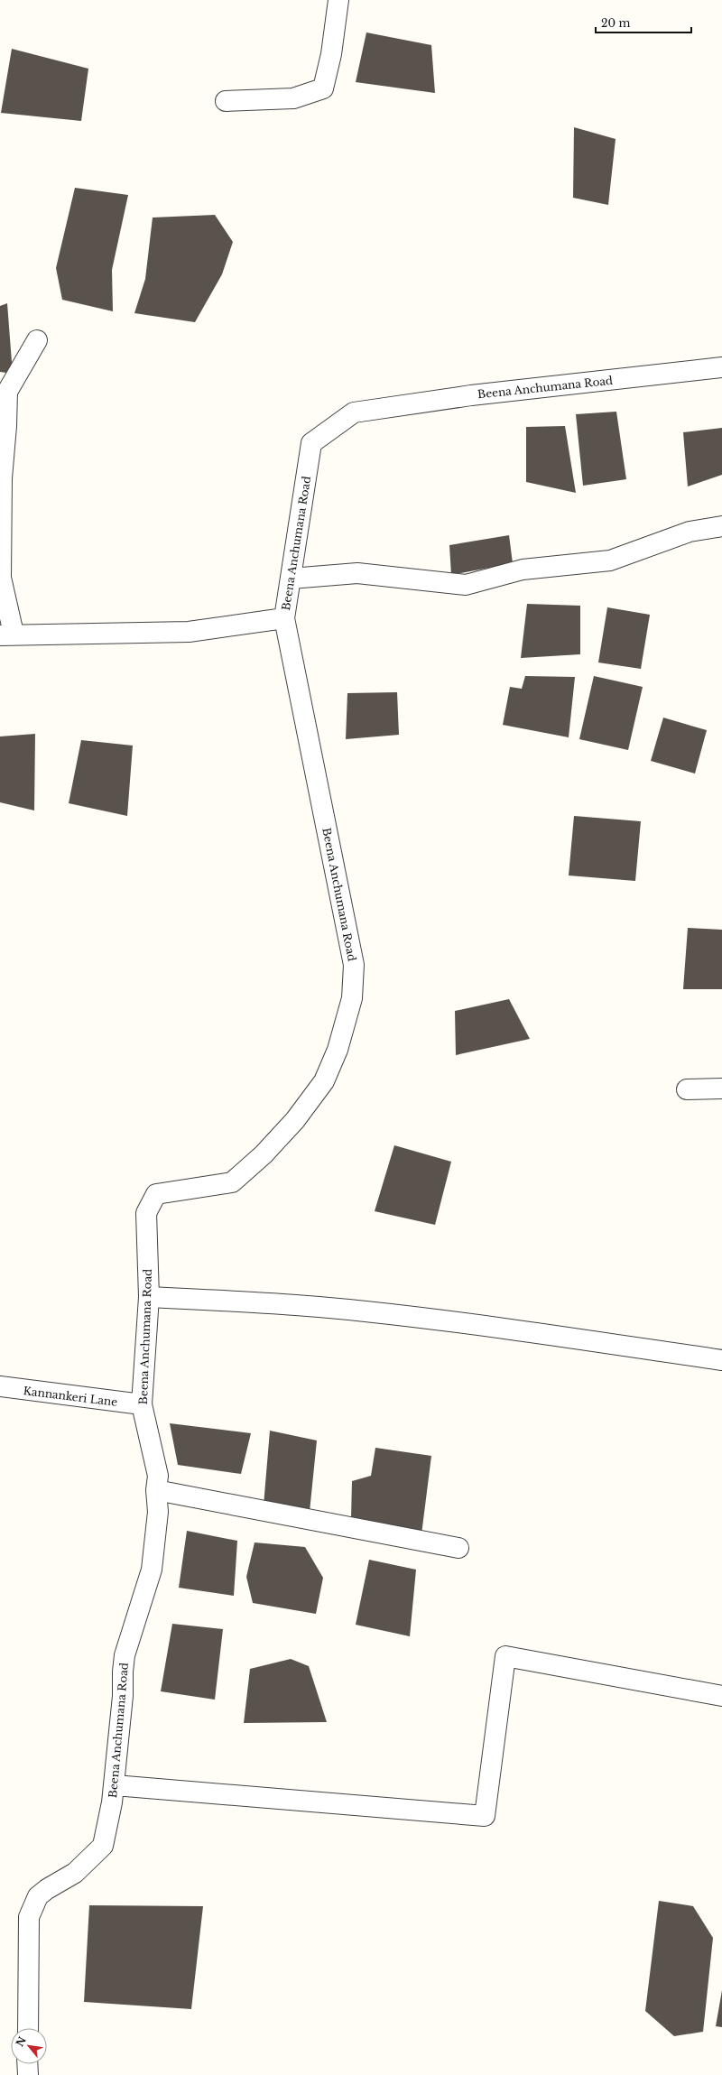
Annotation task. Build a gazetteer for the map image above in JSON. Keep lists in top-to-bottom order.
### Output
{
  "streets": {
    "street": ["Beena Anchumana Road", "Kannankeri Lane"]
  },
  "crossings": [
    ["Beena Anchumana Road", "Kannankeri Lane"]
  ],
  "scale_bar": "20 m",
  "north": "top left"
}
